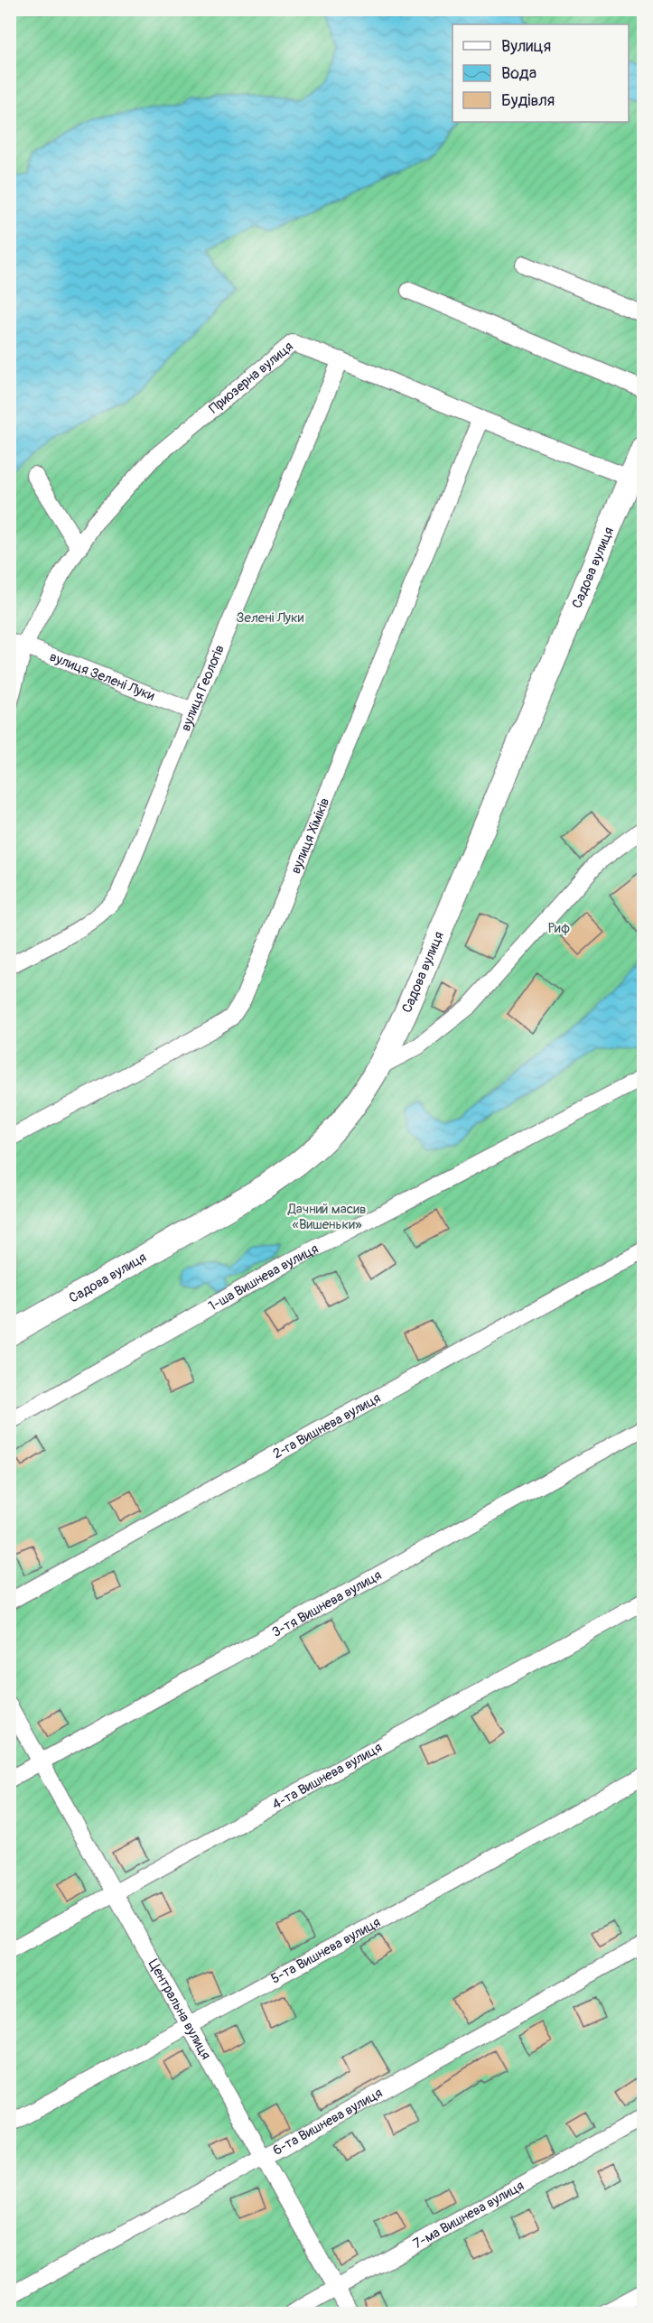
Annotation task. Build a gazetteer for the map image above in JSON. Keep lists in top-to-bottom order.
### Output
{
  "streets": {
    "street": [
      "Приозерна вулиця",
      "Садова вулиця",
      "вулиця Зелені Луки",
      "вулиця Геологів",
      "вулиця Хіміків",
      "1-ша Вишнева вулиця",
      "2-га Вишнева вулиця",
      "3-тя Вишнева вулиця",
      "4-та Вишнева вулиця",
      "5-та Вишнева вулиця",
      "Центральна вулиця",
      "6-та Вишнева вулиця",
      "7-ма Вишнева вулиця"
    ]
  },
  "crossings": [
    ["Приозерна вулиця", "Садова вулиця"],
    ["Приозерна вулиця", "вулиця Зелені Луки"],
    ["Приозерна вулиця", "вулиця Геологів"],
    ["Приозерна вулиця", "вулиця Хіміків"],
    ["вулиця Зелені Луки", "вулиця Геологів"],
    ["3-тя Вишнева вулиця", "Центральна вулиця"],
    ["4-та Вишнева вулиця", "Центральна вулиця"],
    ["5-та Вишнева вулиця", "Центральна вулиця"],
    ["Центральна вулиця", "6-та Вишнева вулиця"],
    ["Центральна вулиця", "7-ма Вишнева вулиця"]
  ],
  "parks": ["Зелені Луки", "Риф", "Дачний масив «Вишеньки»"],
  "legend": ["Вулиця", "Вода", "Будівля"]
}
